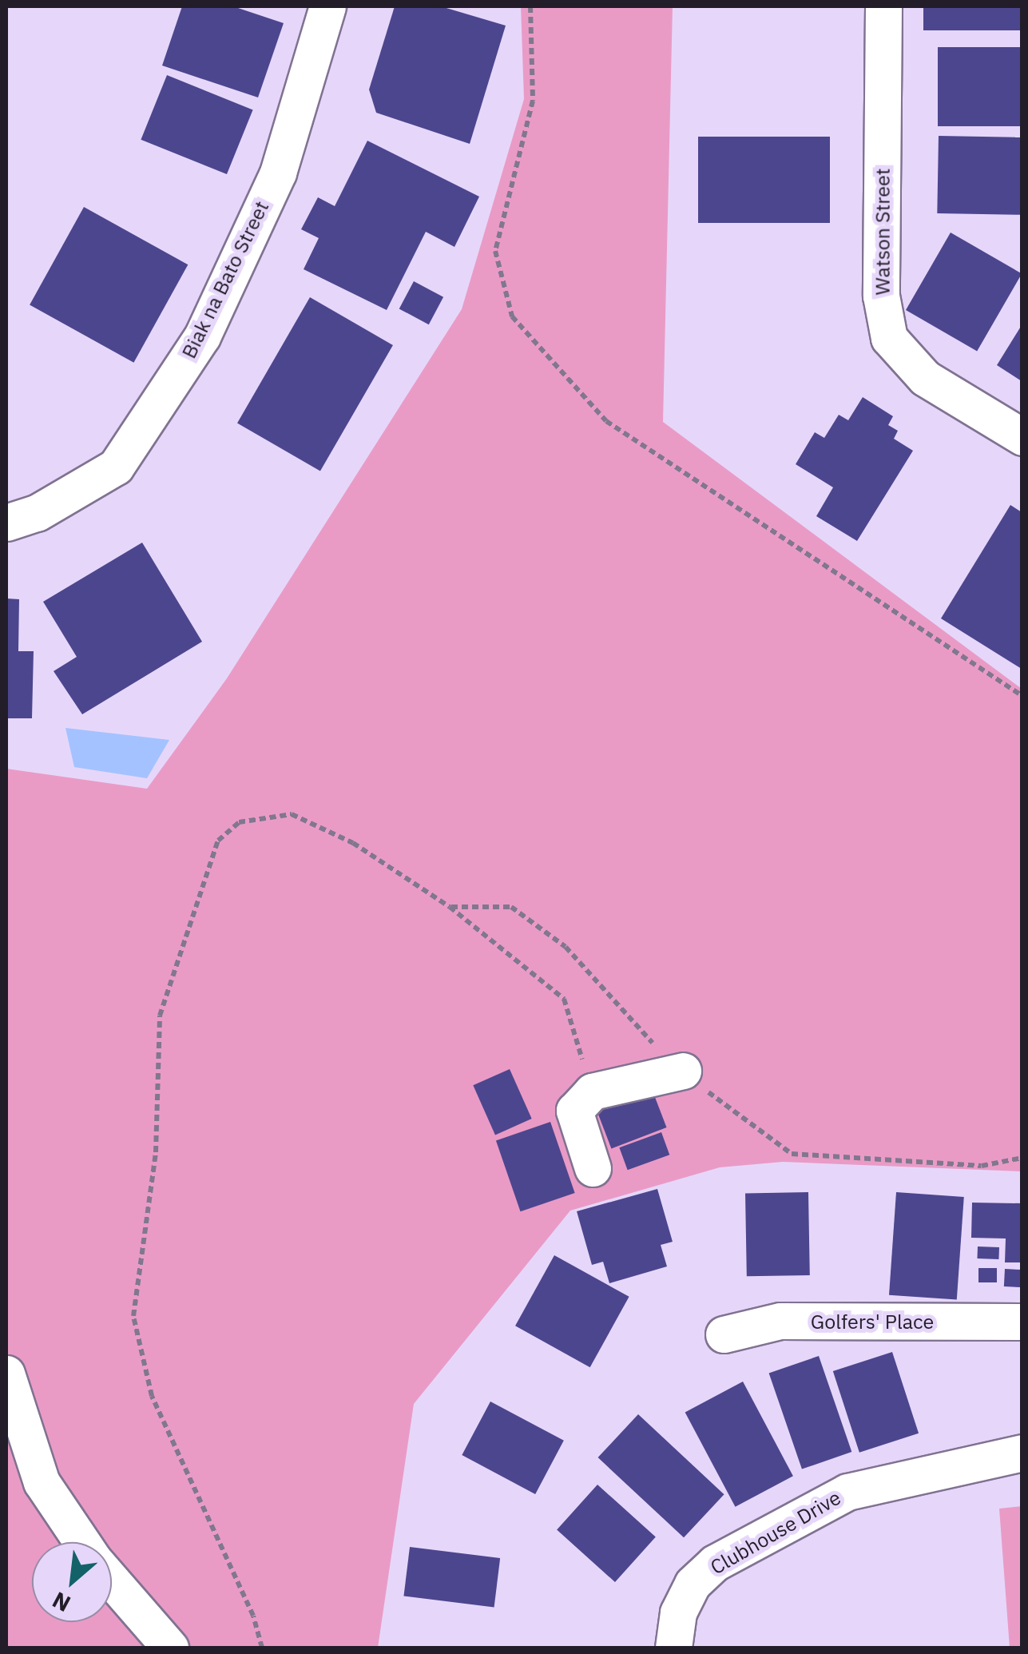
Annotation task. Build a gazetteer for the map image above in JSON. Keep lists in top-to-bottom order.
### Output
{
  "streets": {
    "street": [
      "Watson Street",
      "Biak na Bato Street",
      "Golfers' Place",
      "Clubhouse Drive"
    ]
  },
  "north": "bottom left"
}
